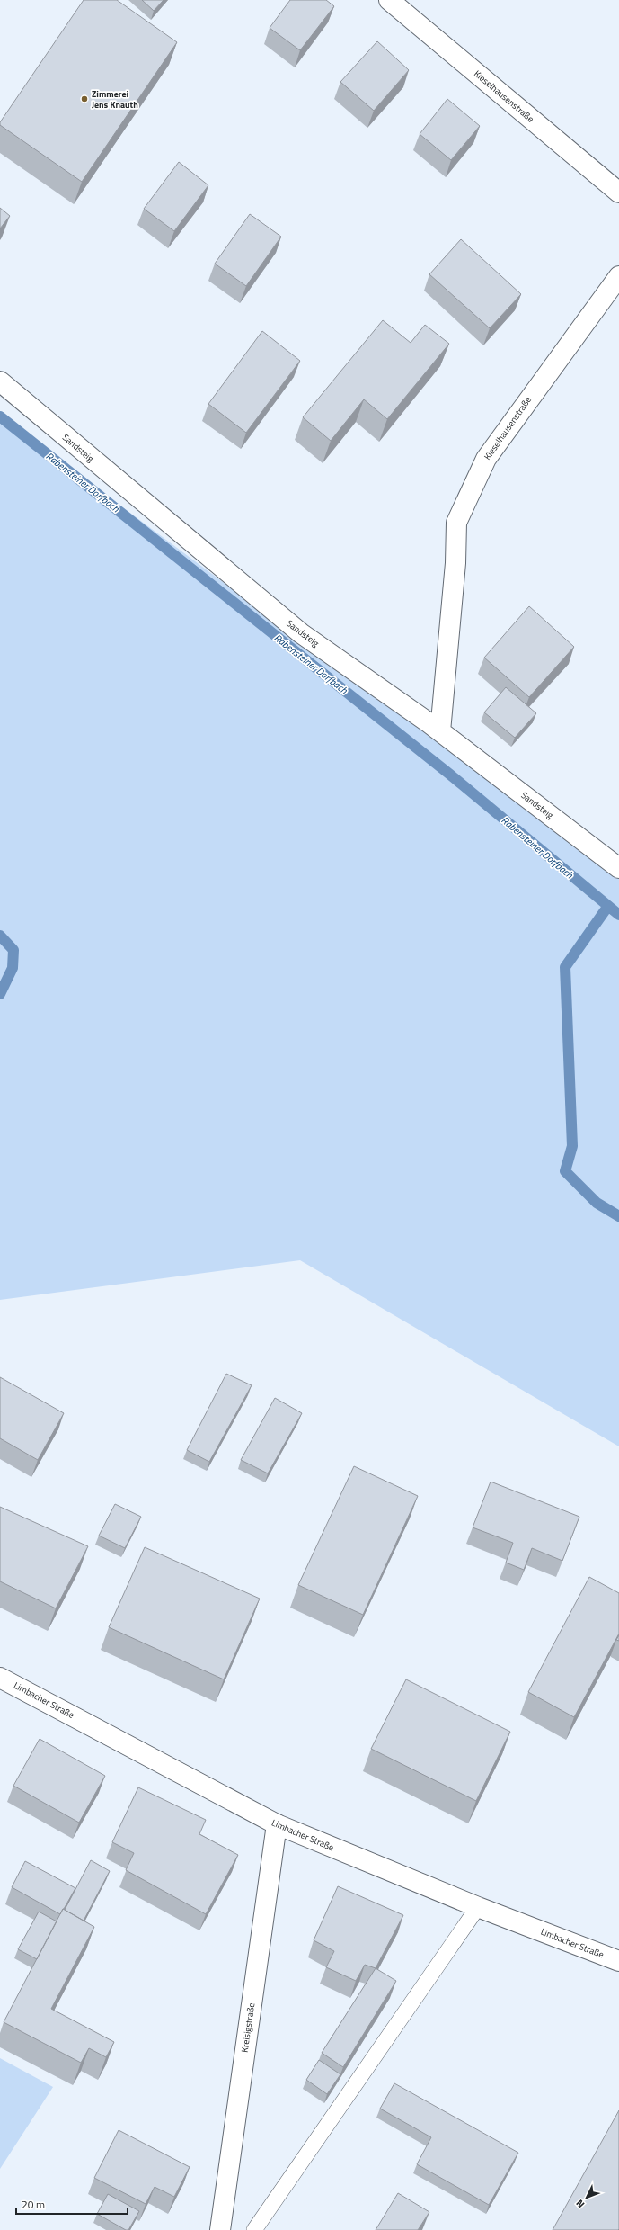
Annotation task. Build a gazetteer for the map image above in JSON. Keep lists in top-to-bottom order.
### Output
{
  "streets": {
    "street": [
      "Kieselhausenstraße",
      "Sandsteig",
      "Limbacher Straße",
      "Kreisigstraße"
    ]
  },
  "crossings": [
    ["Kieselhausenstraße", "Sandsteig"],
    ["Limbacher Straße", "Kreisigstraße"]
  ],
  "water": ["Rabensteiner Dorfbach"],
  "places": ["Zimmerei Jens Knauth"],
  "scale_bar": "20 m",
  "north": "bottom left"
}
